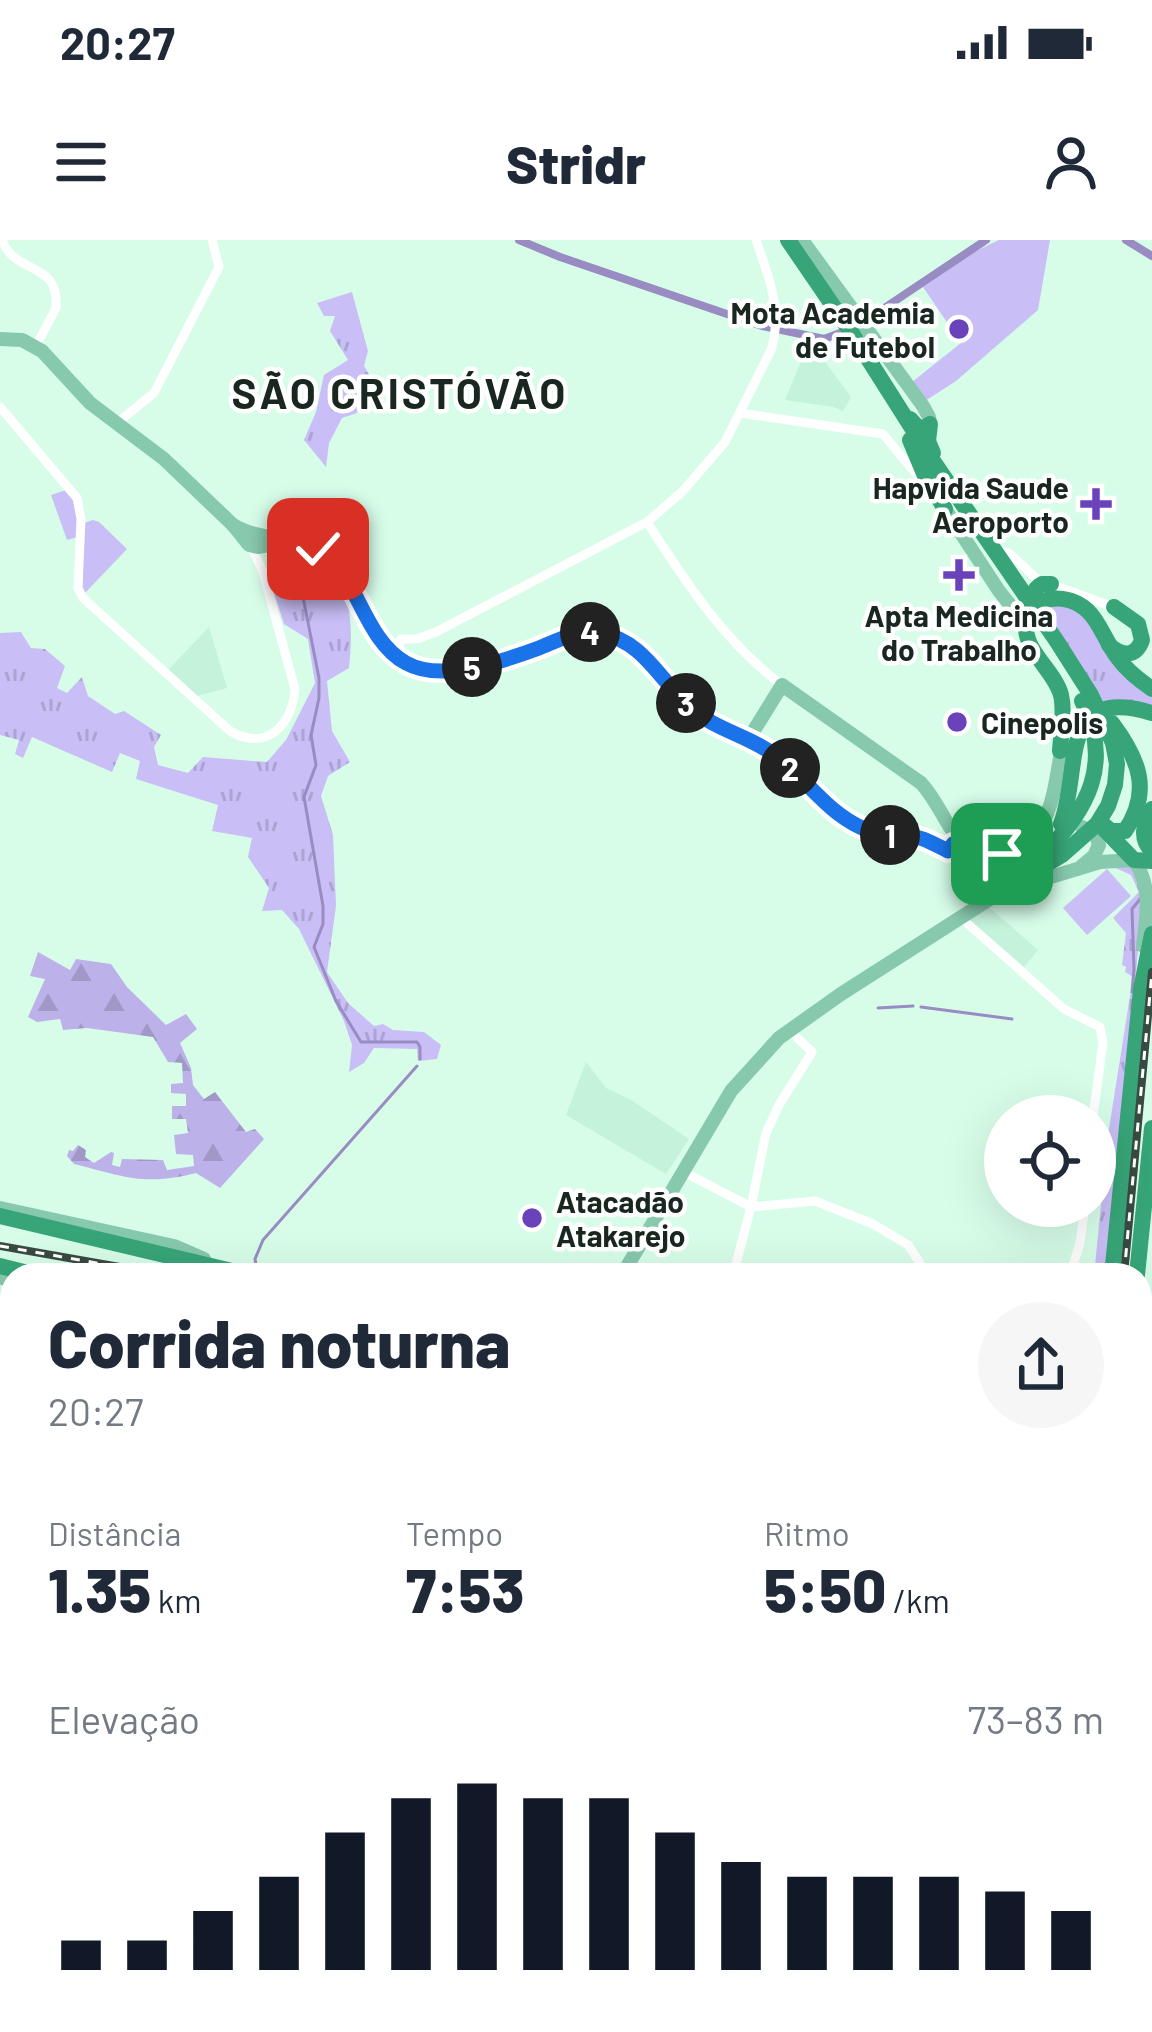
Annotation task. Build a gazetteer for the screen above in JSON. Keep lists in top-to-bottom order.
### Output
{
  "districts": ["SÃO CRISTÓVÃO"],
  "places": {
    "other": ["Mota Academia de Futebol", "Cinepolis", "Atacadão Atakarejo"],
    "health": ["Hapvida Saude Aeroporto", "Apta Medicina do Trabalho"]
  },
  "page": {
    "status": "20:27",
    "header": "Stridr",
    "pins": [
      "4",
      "5",
      "3",
      "2",
      "1"
    ],
    "heading": ["Corrida noturna", "20:27"],
    "stats": [
      ["Distância", "1.35 km"],
      ["Tempo", "7:53"],
      ["Ritmo", "5:50 /km"]
    ],
    "chart": ["Elevação", "73–83 m"]
  }
}
